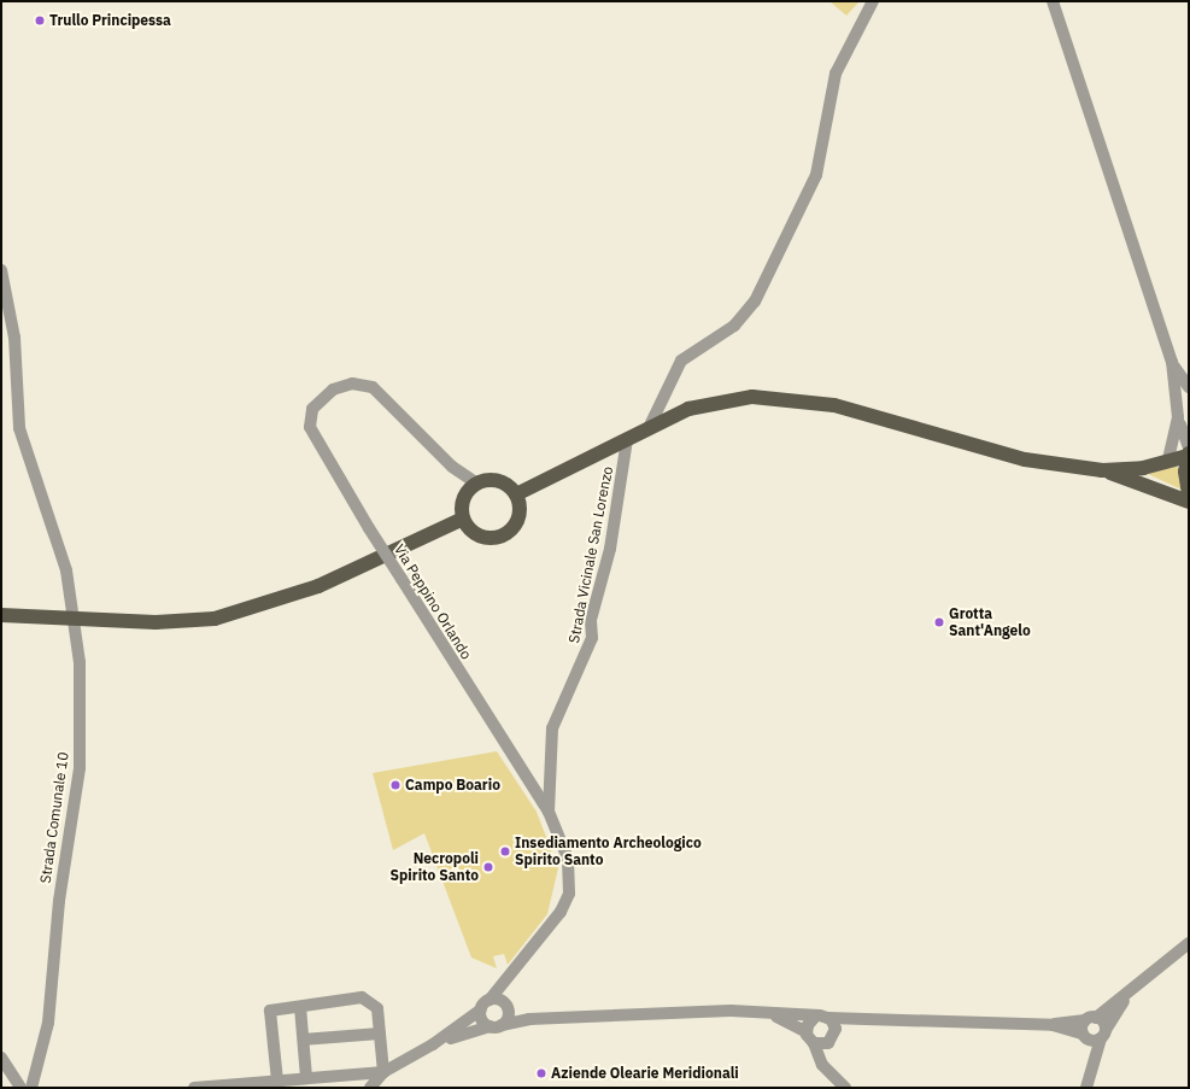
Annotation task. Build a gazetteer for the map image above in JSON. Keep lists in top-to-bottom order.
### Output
{
  "streets": {
    "street": ["Strada Vicinale San Lorenzo", "Via Peppino Orlando", "Strada Comunale 10"]
  },
  "crossings": [
    ["Strada Vicinale San Lorenzo", "Via Peppino Orlando"]
  ],
  "places": [
    "Trullo Principessa",
    "Grotta Sant'Angelo",
    "Campo Boario",
    "Insediamento Archeologico Spirito Santo",
    "Necropoli Spirito Santo",
    "Aziende Olearie Meridionali"
  ]
}
